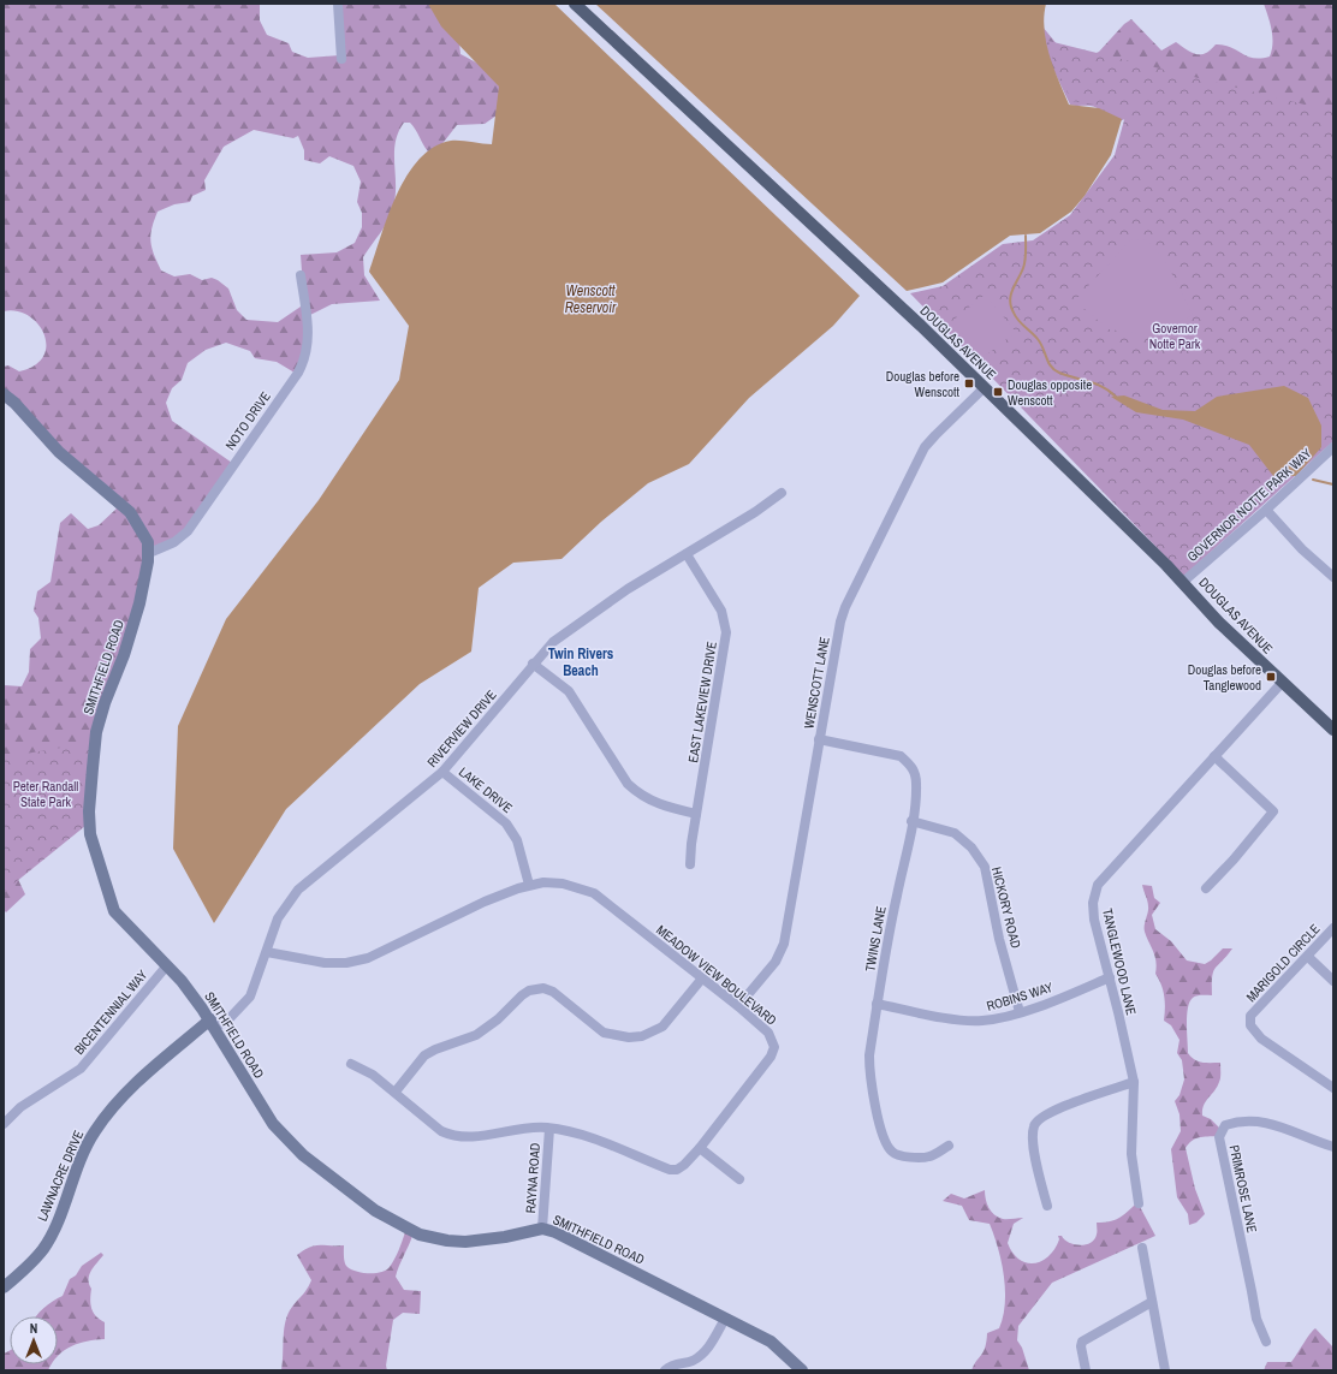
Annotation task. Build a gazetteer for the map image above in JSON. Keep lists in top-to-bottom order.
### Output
{
  "streets": {
    "main road": ["DOUGLAS AVENUE"],
    "street": [
      "NOTO DRIVE",
      "GOVERNOR NOTTE PARK WAY",
      "SMITHFIELD ROAD",
      "WENSCOTT LANE",
      "EAST LAKEVIEW DRIVE",
      "RIVERVIEW DRIVE",
      "LAKE DRIVE",
      "HICKORY ROAD",
      "TWINS LANE",
      "TANGLEWOOD LANE",
      "MARIGOLD CIRCLE",
      "MEADOW VIEW BOULEVARD",
      "ROBINS WAY",
      "BICENTENNIAL WAY",
      "LAWNACRE DRIVE",
      "RAYNA ROAD",
      "PRIMROSE LANE"
    ]
  },
  "crossings": [
    ["DOUGLAS AVENUE", "GOVERNOR NOTTE PARK WAY"],
    ["DOUGLAS AVENUE", "WENSCOTT LANE"],
    ["DOUGLAS AVENUE", "TANGLEWOOD LANE"],
    ["NOTO DRIVE", "SMITHFIELD ROAD"],
    ["SMITHFIELD ROAD", "RIVERVIEW DRIVE"],
    ["SMITHFIELD ROAD", "BICENTENNIAL WAY"],
    ["SMITHFIELD ROAD", "LAWNACRE DRIVE"],
    ["SMITHFIELD ROAD", "RAYNA ROAD"],
    ["WENSCOTT LANE", "TWINS LANE"],
    ["WENSCOTT LANE", "MEADOW VIEW BOULEVARD"],
    ["EAST LAKEVIEW DRIVE", "RIVERVIEW DRIVE"],
    ["RIVERVIEW DRIVE", "LAKE DRIVE"],
    ["RIVERVIEW DRIVE", "MEADOW VIEW BOULEVARD"],
    ["RIVERVIEW DRIVE", "LAWNACRE DRIVE"],
    ["LAKE DRIVE", "MEADOW VIEW BOULEVARD"],
    ["HICKORY ROAD", "TWINS LANE"],
    ["HICKORY ROAD", "ROBINS WAY"],
    ["TWINS LANE", "ROBINS WAY"],
    ["TANGLEWOOD LANE", "ROBINS WAY"],
    ["MEADOW VIEW BOULEVARD", "RAYNA ROAD"]
  ],
  "districts": ["Twin Rivers Beach"],
  "water": ["Wenscott Reservoir"],
  "parks": ["Governor Notte Park", "Peter Randall State Park"],
  "places": {
    "transit": ["Douglas before Wenscott", "Douglas opposite Wenscott", "Douglas before Tanglewood"]
  },
  "north": "top"
}
